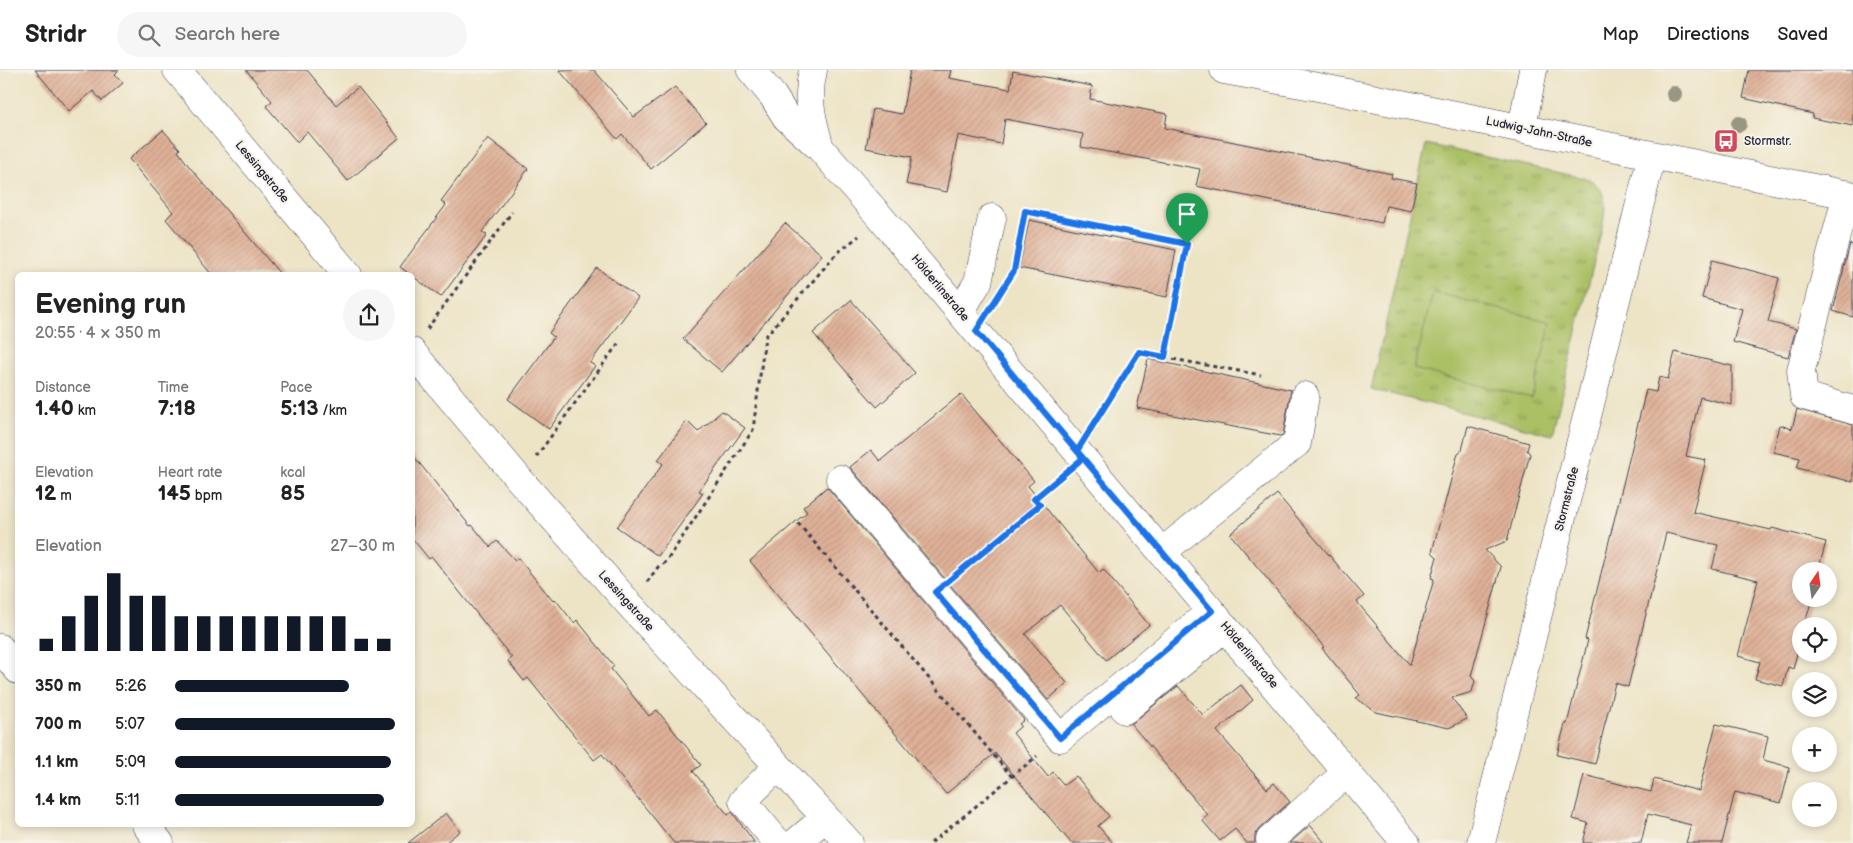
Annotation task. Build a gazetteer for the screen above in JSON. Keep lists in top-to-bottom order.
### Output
{
  "streets": {
    "street": [
      "Ludwig-Jahn-Straße",
      "Lessingstraße",
      "Hölderlinstraße",
      "Stormstraße"
    ]
  },
  "crossings": [
    ["Ludwig-Jahn-Straße", "Stormstraße"]
  ],
  "places": {
    "bus stop": ["Stormstr."]
  },
  "north": "top",
  "page": {
    "header": "Stridr",
    "search": "Search here",
    "nav": ["Map", "Directions", "Saved"],
    "heading": ["Evening run", "20:55 · 4 × 350 m"],
    "stats": [
      ["Distance", "1.40 km"],
      ["Time", "7:18"],
      ["Pace", "5:13 /km"],
      ["Elevation", "12 m"],
      ["Heart rate", "145 bpm"],
      ["kcal", "85"]
    ],
    "chart": ["Elevation", "27–30 m"],
    "map_buttons": ["+", "−"],
    "list": [
      {
        "name": "350 m",
        "note": "5:26"
      },
      {
        "name": "700 m",
        "note": "5:07"
      },
      {
        "name": "1.1 km",
        "note": "5:09"
      },
      {
        "name": "1.4 km",
        "note": "5:11"
      }
    ]
  }
}
